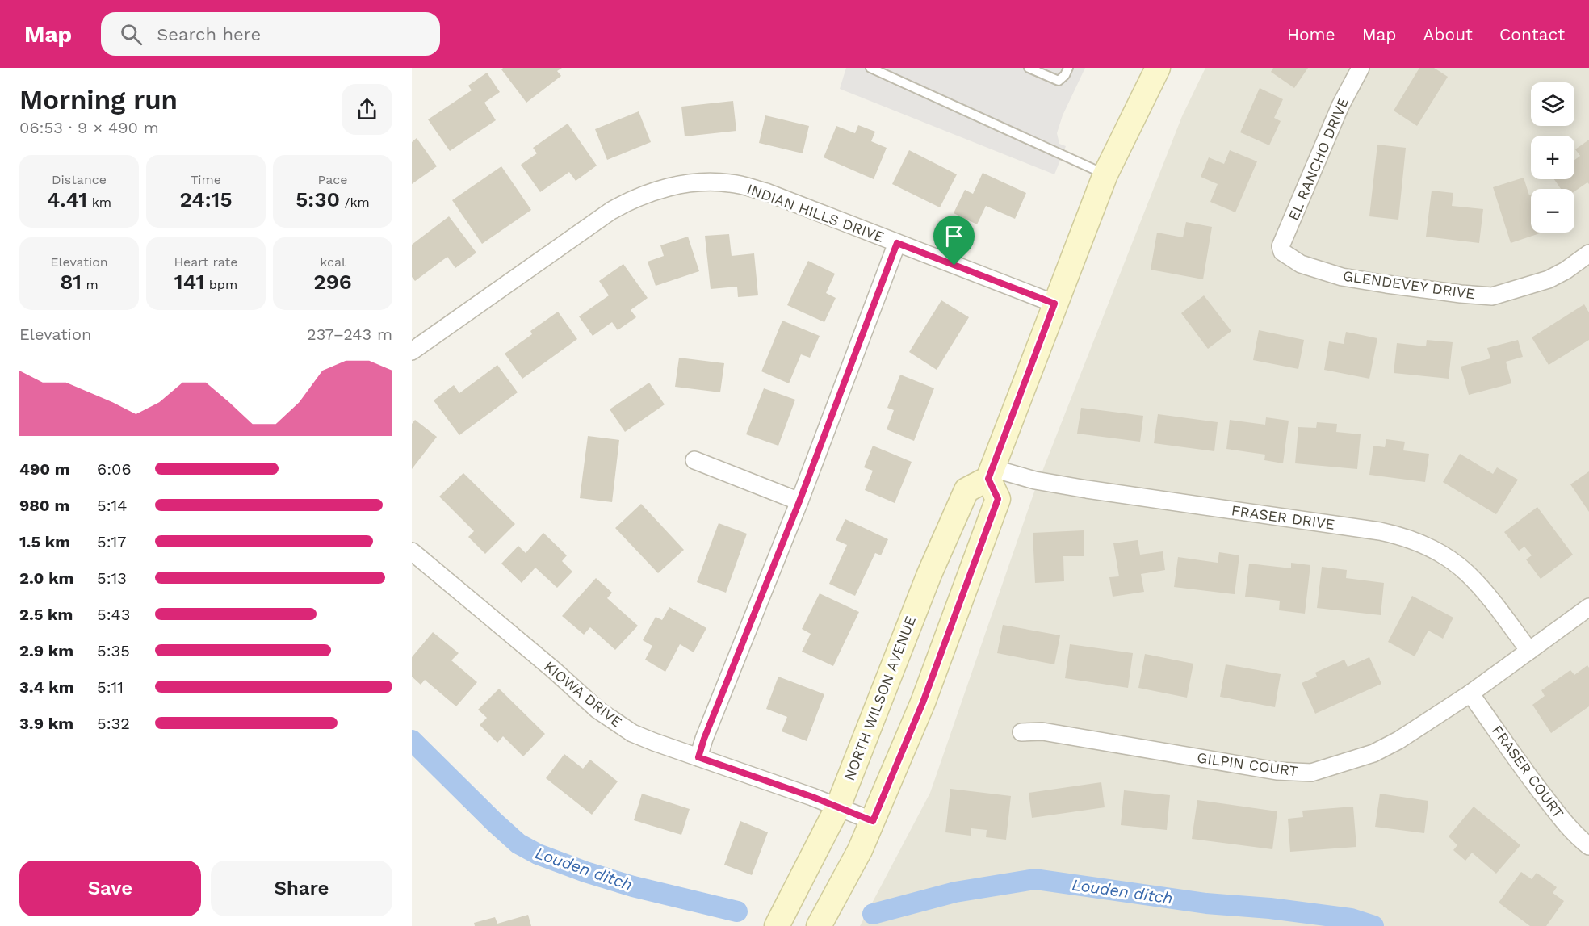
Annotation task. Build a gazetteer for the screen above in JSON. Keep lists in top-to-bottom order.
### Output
{
  "streets": {
    "main road": ["NORTH WILSON AVENUE"],
    "street": [
      "EL RANCHO DRIVE",
      "INDIAN HILLS DRIVE",
      "GLENDEVEY DRIVE",
      "FRASER DRIVE",
      "KIOWA DRIVE",
      "GILPIN COURT",
      "FRASER COURT"
    ]
  },
  "crossings": [
    ["EL RANCHO DRIVE", "GLENDEVEY DRIVE"],
    ["FRASER DRIVE", "NORTH WILSON AVENUE"],
    ["FRASER DRIVE", "GILPIN COURT"],
    ["KIOWA DRIVE", "NORTH WILSON AVENUE"],
    ["GILPIN COURT", "FRASER COURT"]
  ],
  "water": ["Louden ditch"],
  "page": {
    "header": "Map",
    "search": "Search here",
    "nav": [
      "Home",
      "Map",
      "About",
      "Contact"
    ],
    "heading": ["Morning run", "06:53 · 9 × 490 m"],
    "map_buttons": ["+", "−"],
    "stats": [
      ["Distance", "4.41 km"],
      ["Time", "24:15"],
      ["Pace", "5:30 /km"],
      ["Elevation", "81 m"],
      ["Heart rate", "141 bpm"],
      ["kcal", "296"]
    ],
    "chart": ["Elevation", "237–243 m"],
    "list": [
      {
        "name": "490 m",
        "note": "6:06"
      },
      {
        "name": "980 m",
        "note": "5:14"
      },
      {
        "name": "1.5 km",
        "note": "5:17"
      },
      {
        "name": "2.0 km",
        "note": "5:13"
      },
      {
        "name": "2.5 km",
        "note": "5:43"
      },
      {
        "name": "2.9 km",
        "note": "5:35"
      },
      {
        "name": "3.4 km",
        "note": "5:11"
      },
      {
        "name": "3.9 km",
        "note": "5:32"
      }
    ],
    "buttons": ["Save", "Share"]
  }
}
